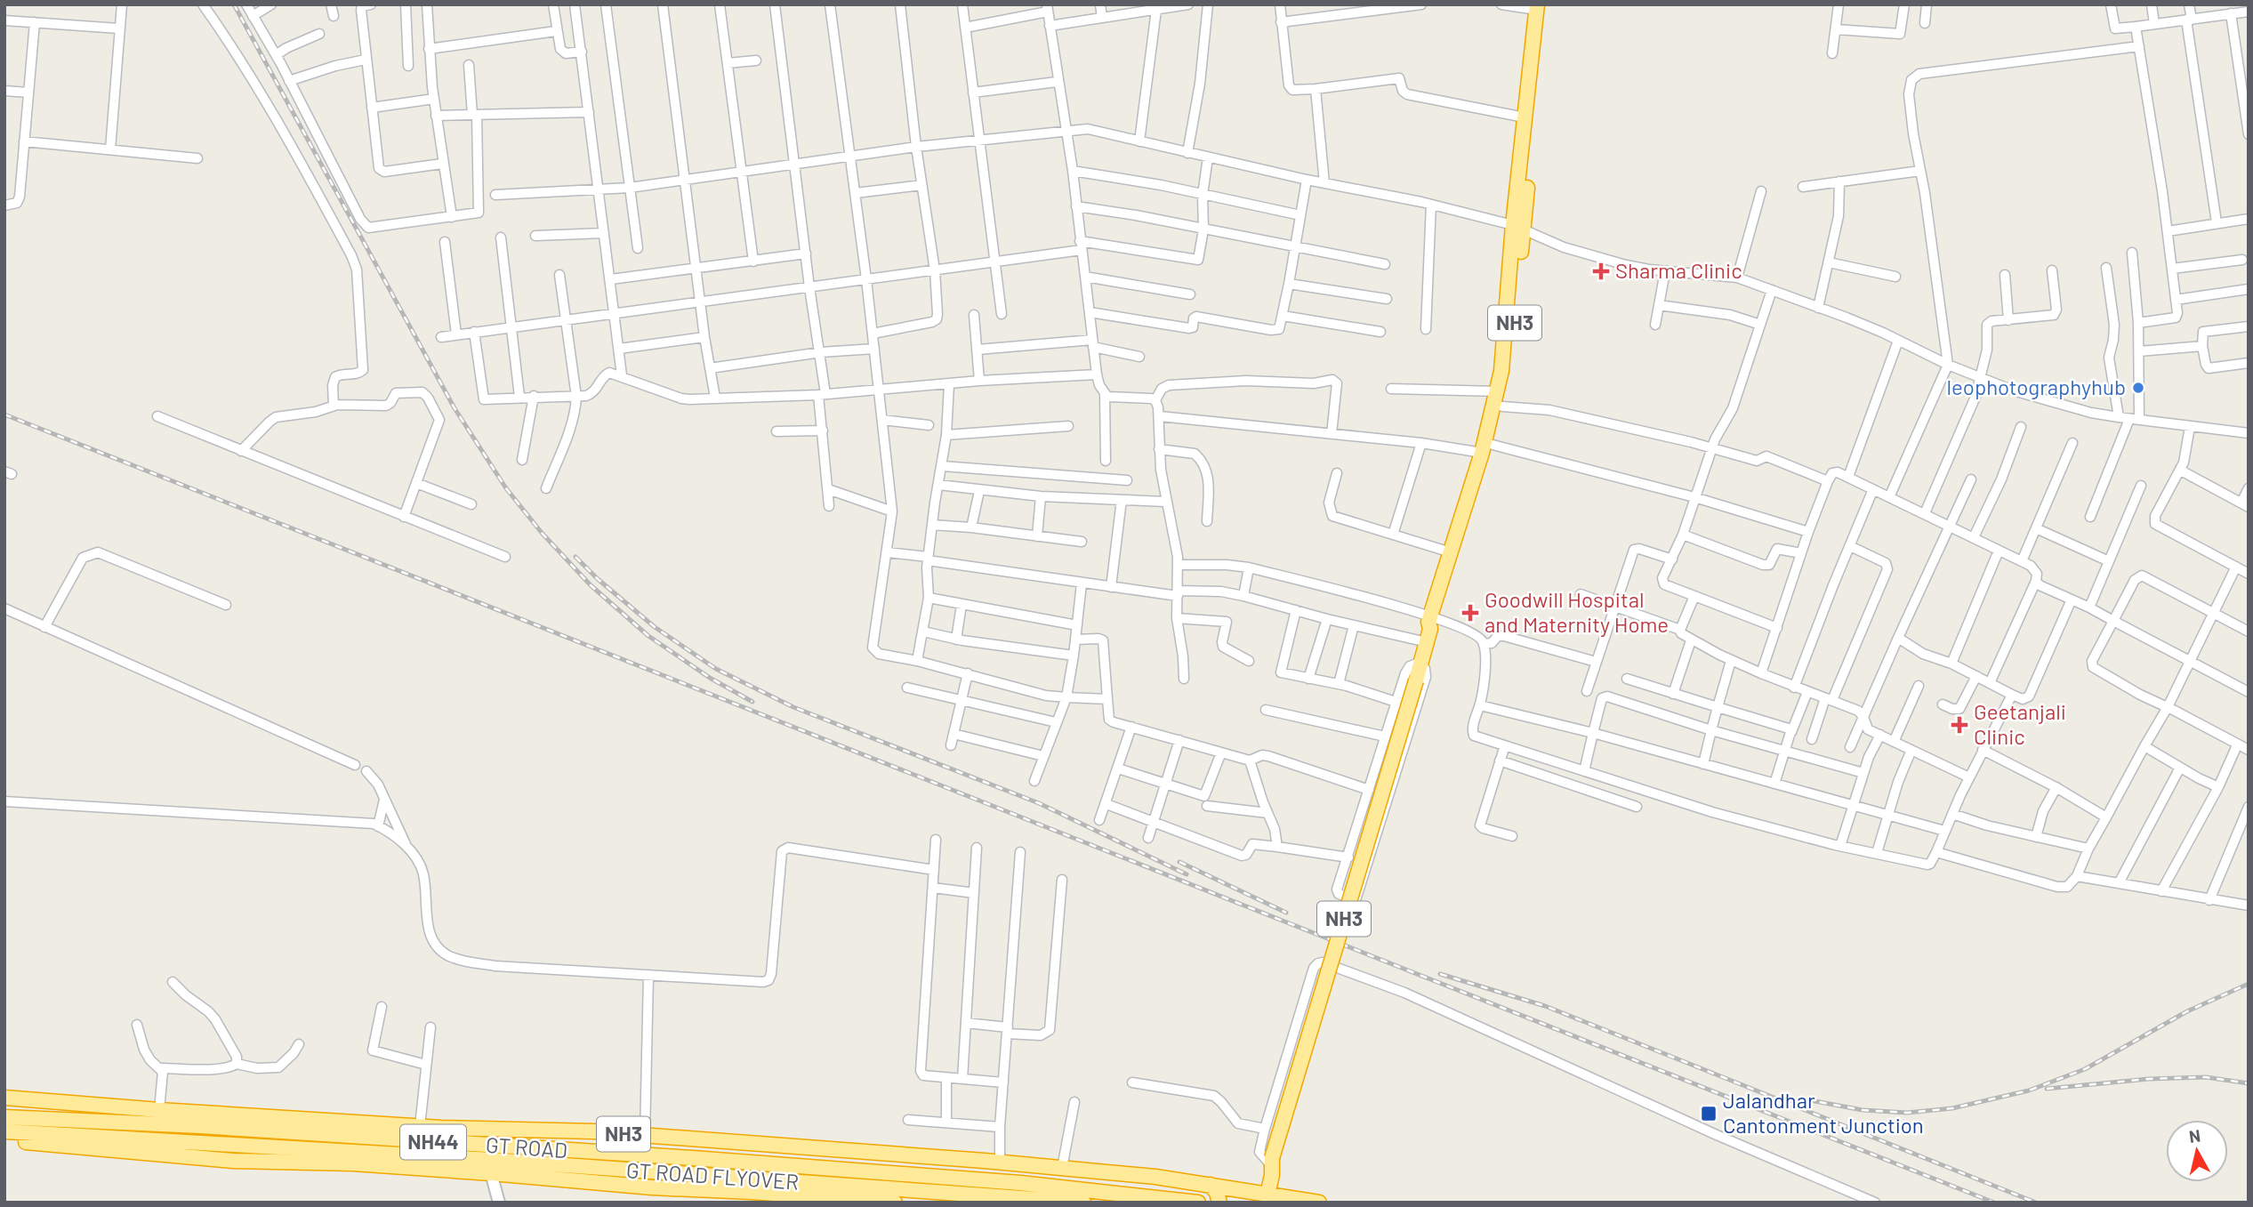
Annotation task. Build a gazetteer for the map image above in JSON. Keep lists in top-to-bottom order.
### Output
{
  "streets": {
    "highway": [
      "NH3",
      "NH44",
      "GT ROAD",
      "GT ROAD FLYOVER"
    ]
  },
  "crossings": [
    ["NH3", "GT ROAD"],
    ["NH3", "GT ROAD FLYOVER"],
    ["NH44", "GT ROAD"],
    ["GT ROAD", "GT ROAD FLYOVER"]
  ],
  "places": {
    "health": ["Sharma Clinic", "Goodwill Hospital and Maternity Home", "Geetanjali Clinic"],
    "other": ["leophotographyhub"],
    "transit": ["Jalandhar Cantonment Junction"]
  },
  "north": "top"
}
